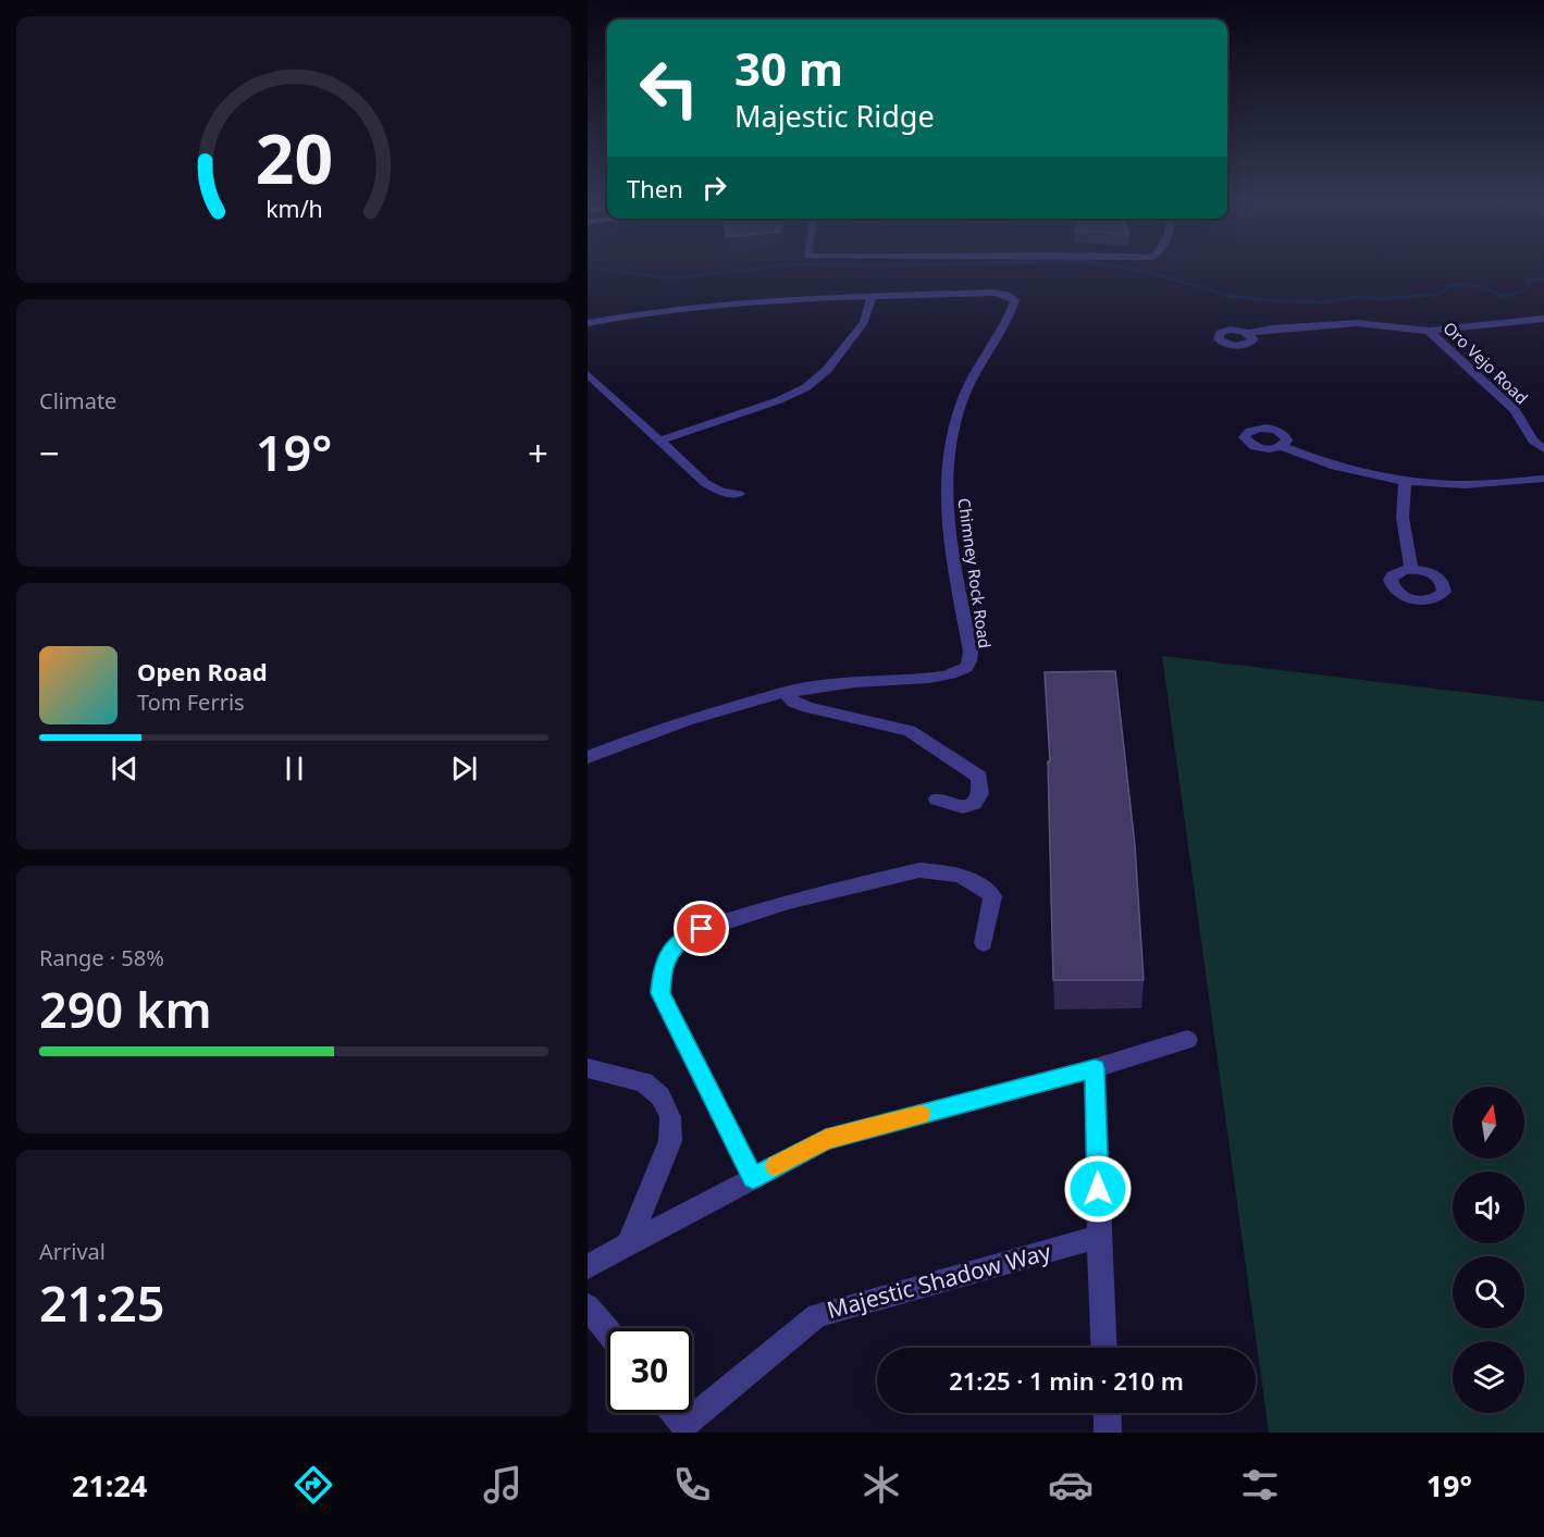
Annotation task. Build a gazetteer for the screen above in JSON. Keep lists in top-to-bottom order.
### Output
{
  "streets": {
    "street": ["Oro Vejo Road", "Chimney Rock Road", "Majestic Shadow Way"]
  },
  "north": "top",
  "page": {
    "turn": ["30 m", "Majestic Ridge"],
    "then": "Then",
    "tile": [
      "Climate",
      ["Range · 58%", "290 km"],
      ["Arrival", "21:25"]
    ],
    "heat": ["−", "19°", "+"],
    "song": ["Open Road", "Tom Ferris"],
    "limit": "30",
    "trip": "21:25 · 1 min · 210 m",
    "tabs": ["21:24", "19°"],
    "gauge": ["20", "km/h"]
  }
}
